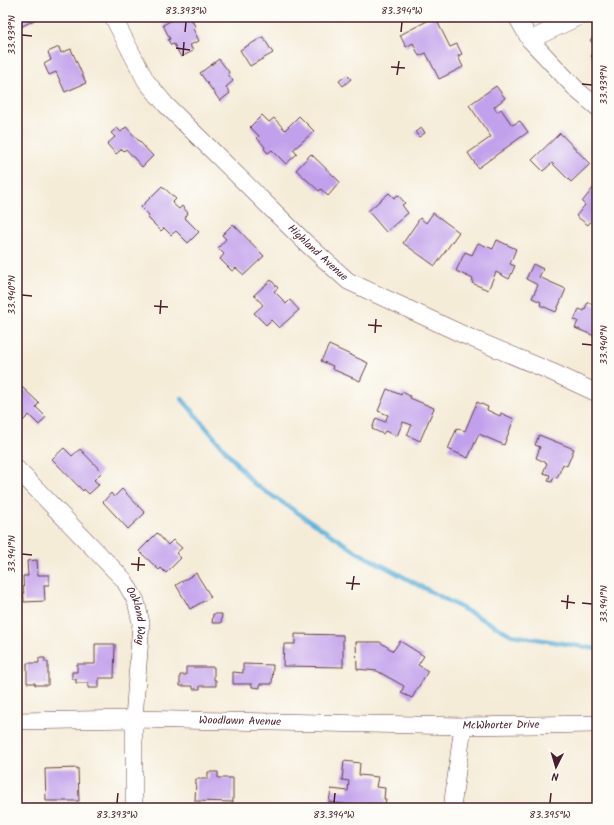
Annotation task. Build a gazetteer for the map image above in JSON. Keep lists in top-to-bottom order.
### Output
{
  "streets": {
    "street": [
      "Highland Avenue",
      "Oakland Way",
      "Woodlawn Avenue",
      "McWhorter Drive"
    ]
  },
  "crossings": [
    ["Oakland Way", "Woodlawn Avenue"],
    ["Woodlawn Avenue", "McWhorter Drive"]
  ],
  "north": "bottom",
  "coordinates": [
    "83.393°W",
    "83.394°W",
    "33.939°N",
    "33.940°N",
    "33.941°N",
    "83.395°W"
  ]
}
